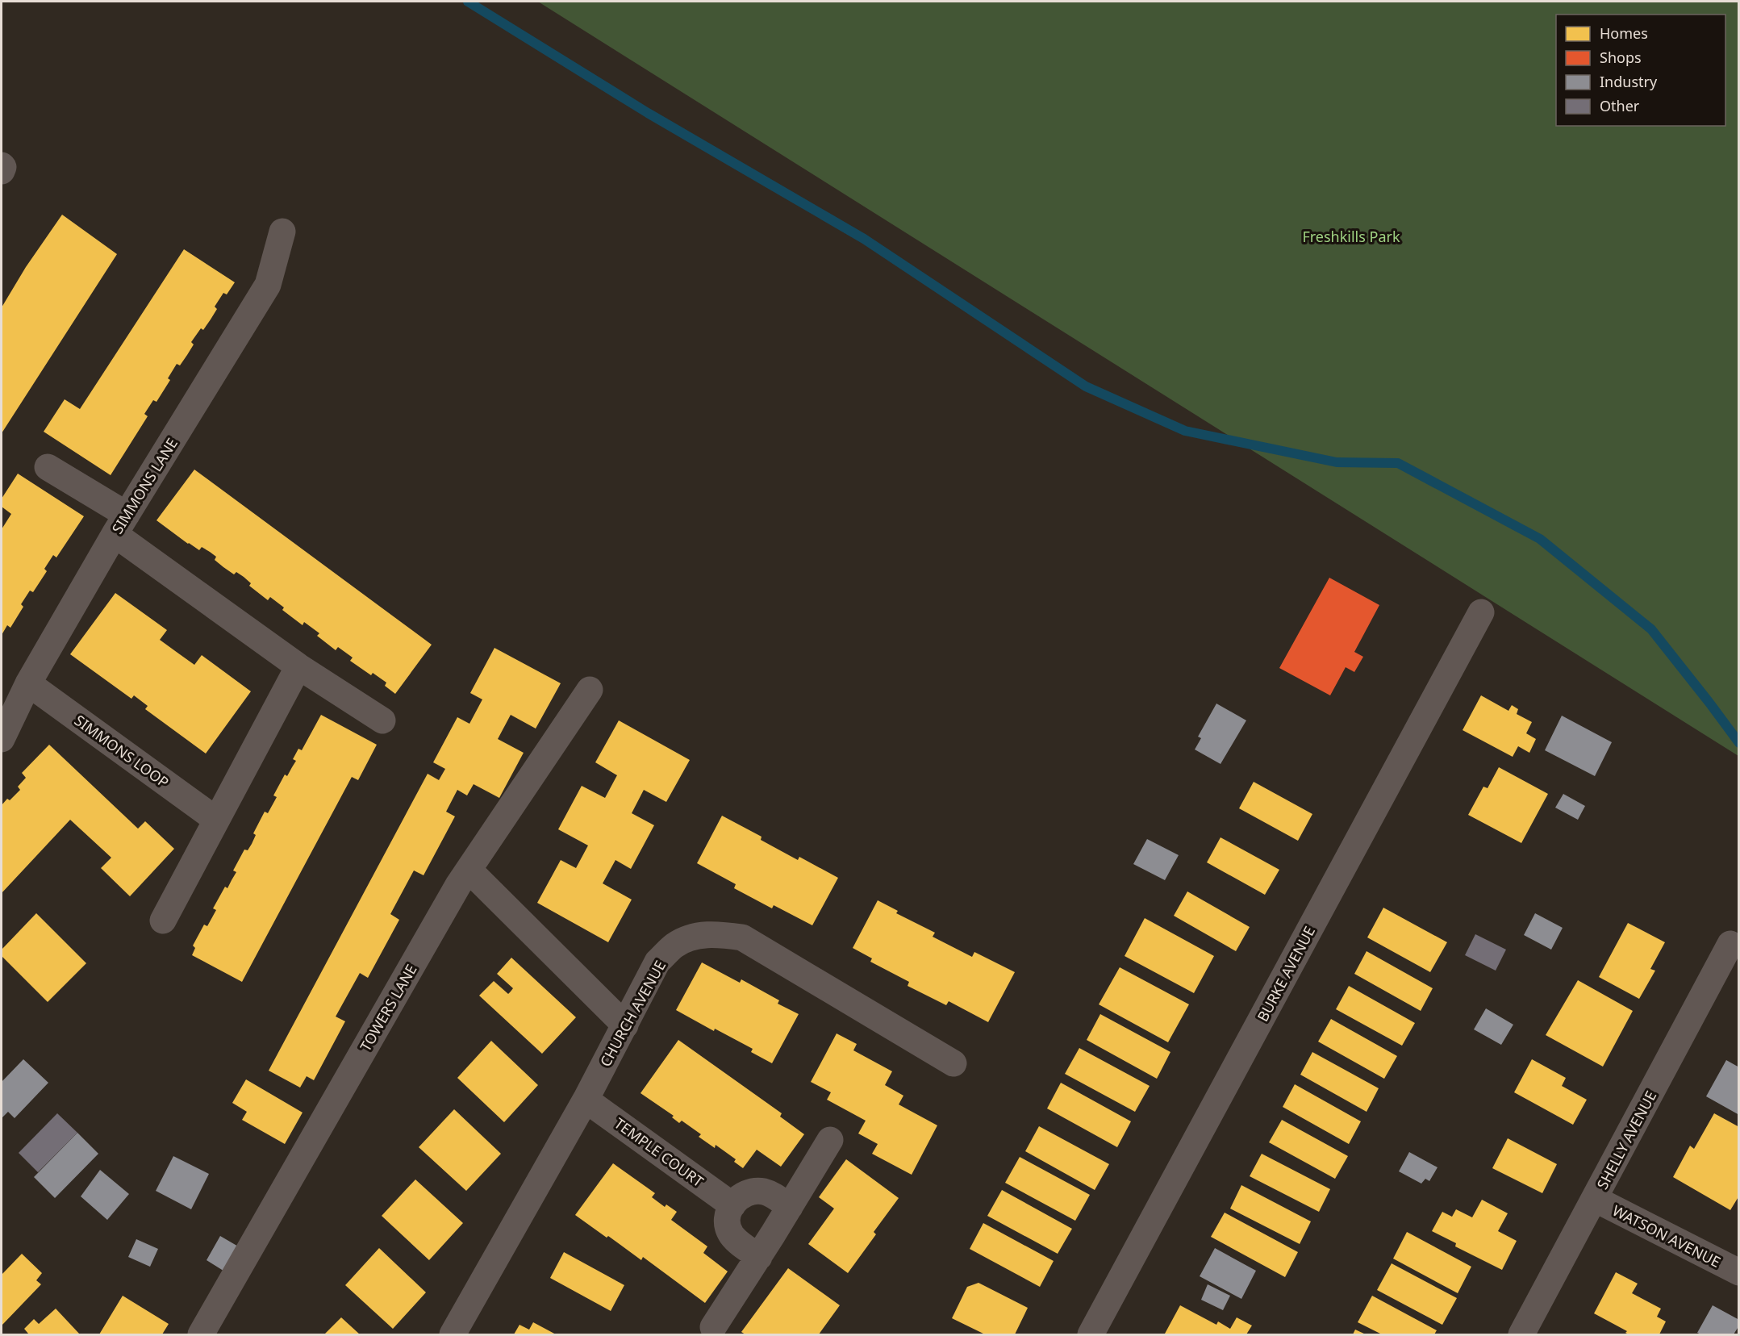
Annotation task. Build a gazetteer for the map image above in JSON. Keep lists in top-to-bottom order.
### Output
{
  "streets": {
    "street": [
      "SIMMONS LANE",
      "SIMMONS LOOP",
      "BURKE AVENUE",
      "TOWERS LANE",
      "CHURCH AVENUE",
      "SHELLY AVENUE",
      "TEMPLE COURT",
      "WATSON AVENUE"
    ]
  },
  "crossings": [
    ["SIMMONS LANE", "SIMMONS LOOP"],
    ["CHURCH AVENUE", "TEMPLE COURT"],
    ["SHELLY AVENUE", "WATSON AVENUE"]
  ],
  "parks": ["Freshkills Park"],
  "legend": [
    "Homes",
    "Shops",
    "Industry",
    "Other"
  ]
}
